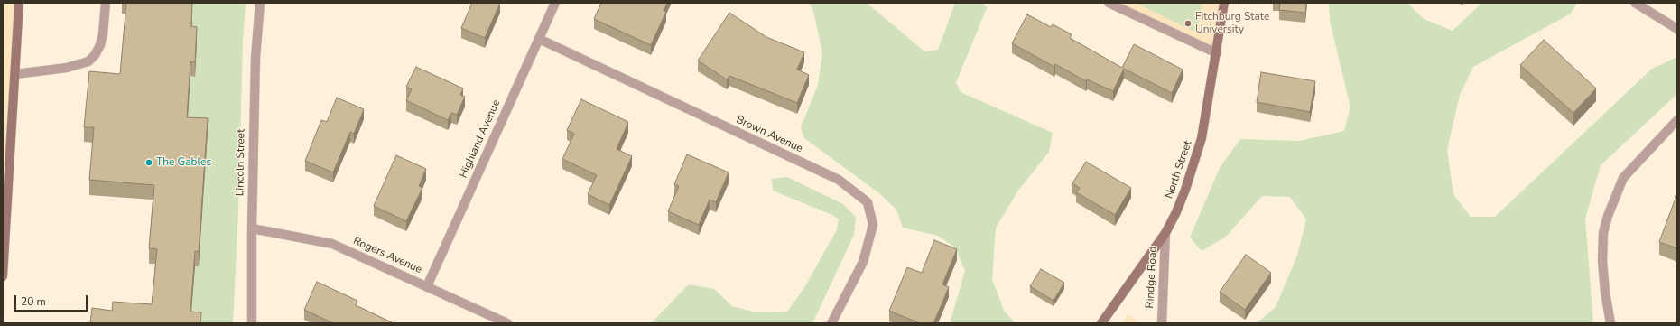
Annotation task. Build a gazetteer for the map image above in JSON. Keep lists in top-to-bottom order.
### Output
{
  "streets": {
    "street": [
      "Brown Avenue",
      "Highland Avenue",
      "Lincoln Street",
      "North Street",
      "Rogers Avenue",
      "Rindge Road"
    ]
  },
  "crossings": [
    ["Brown Avenue", "Highland Avenue"],
    ["Highland Avenue", "Rogers Avenue"],
    ["Lincoln Street", "Rogers Avenue"],
    ["North Street", "Rindge Road"]
  ],
  "places": ["Fitchburg State University", "The Gables"],
  "scale_bar": "20 m"
}
